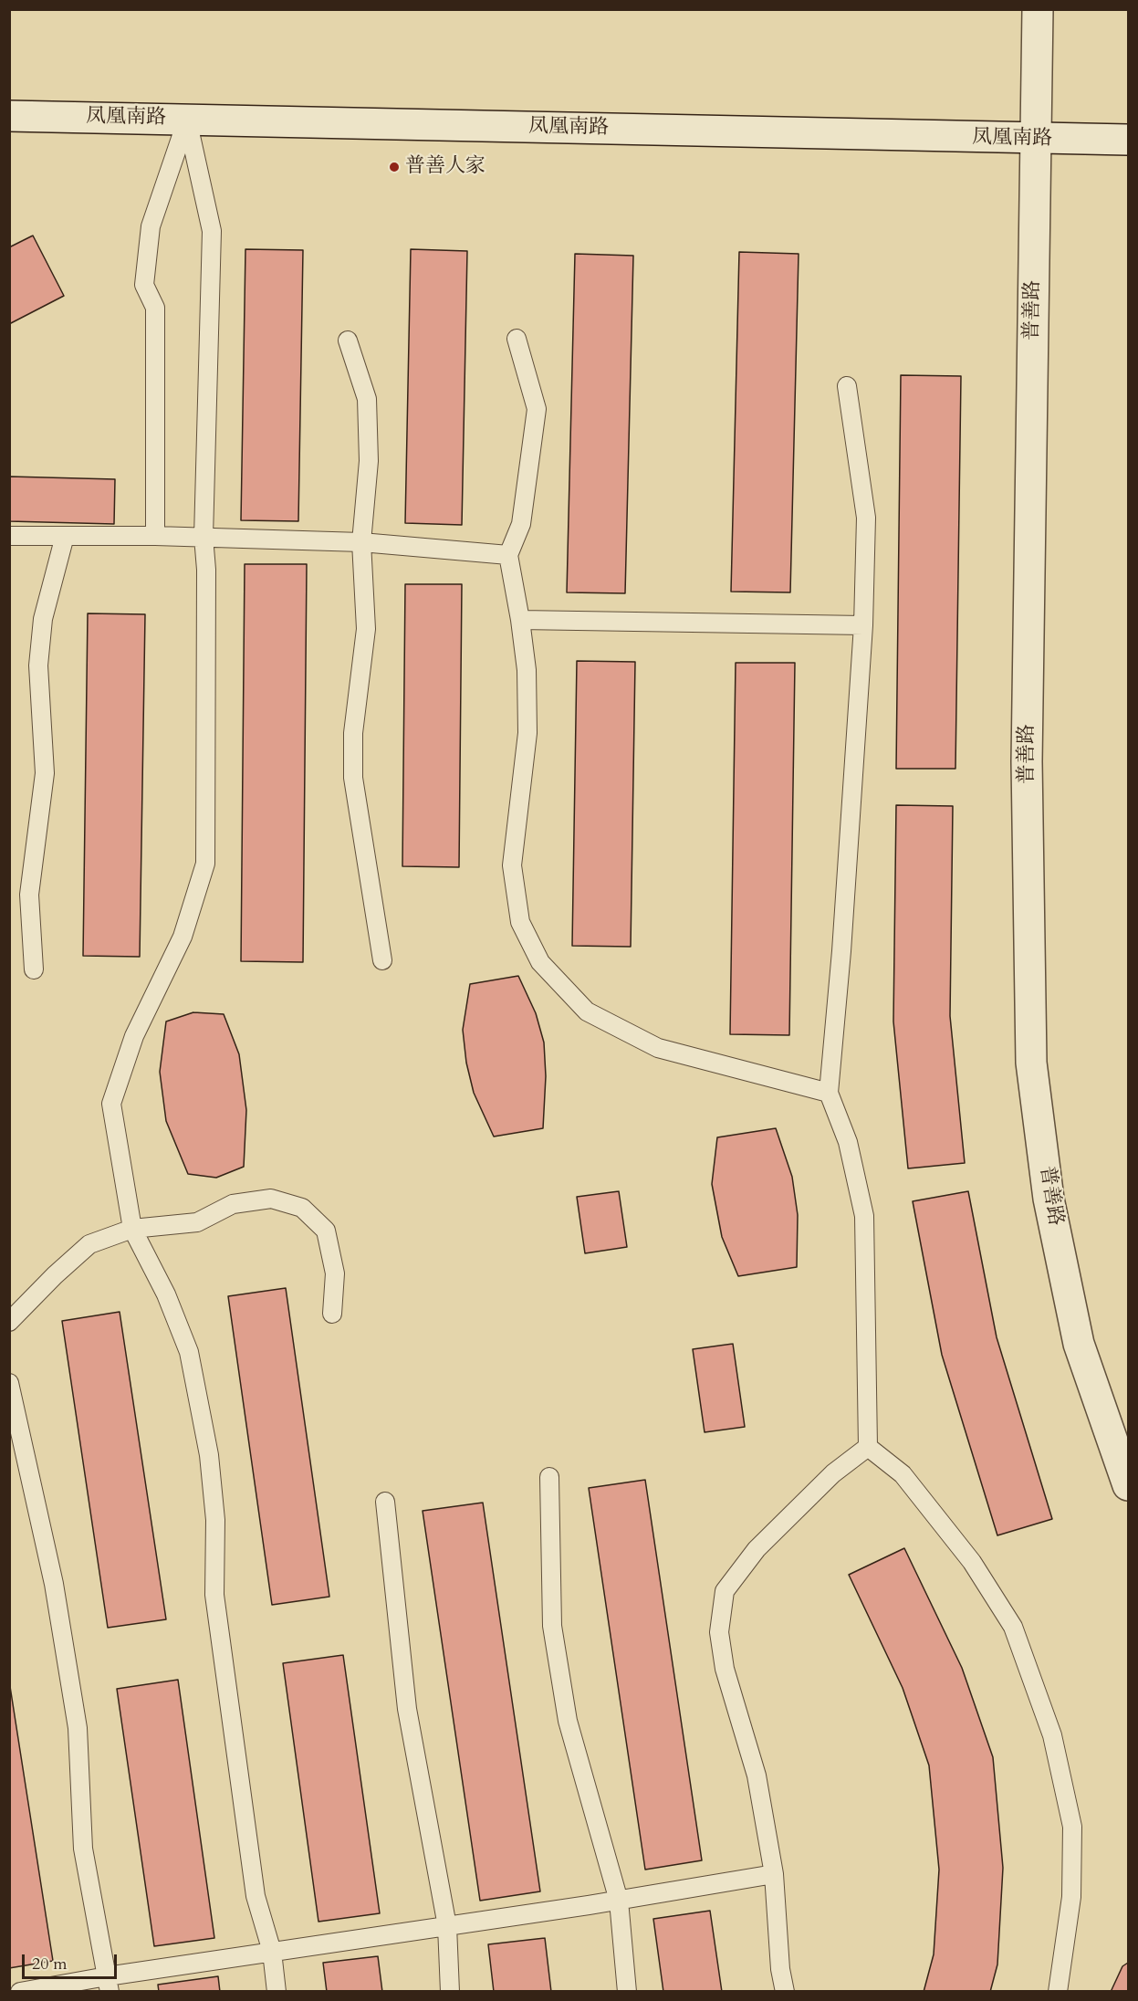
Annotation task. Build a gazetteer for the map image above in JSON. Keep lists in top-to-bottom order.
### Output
{
  "streets": {
    "street": ["凤凰南路", "普善路"]
  },
  "crossings": [
    ["凤凰南路", "普善路"]
  ],
  "places": ["普善人家"],
  "scale_bar": "20 m"
}
